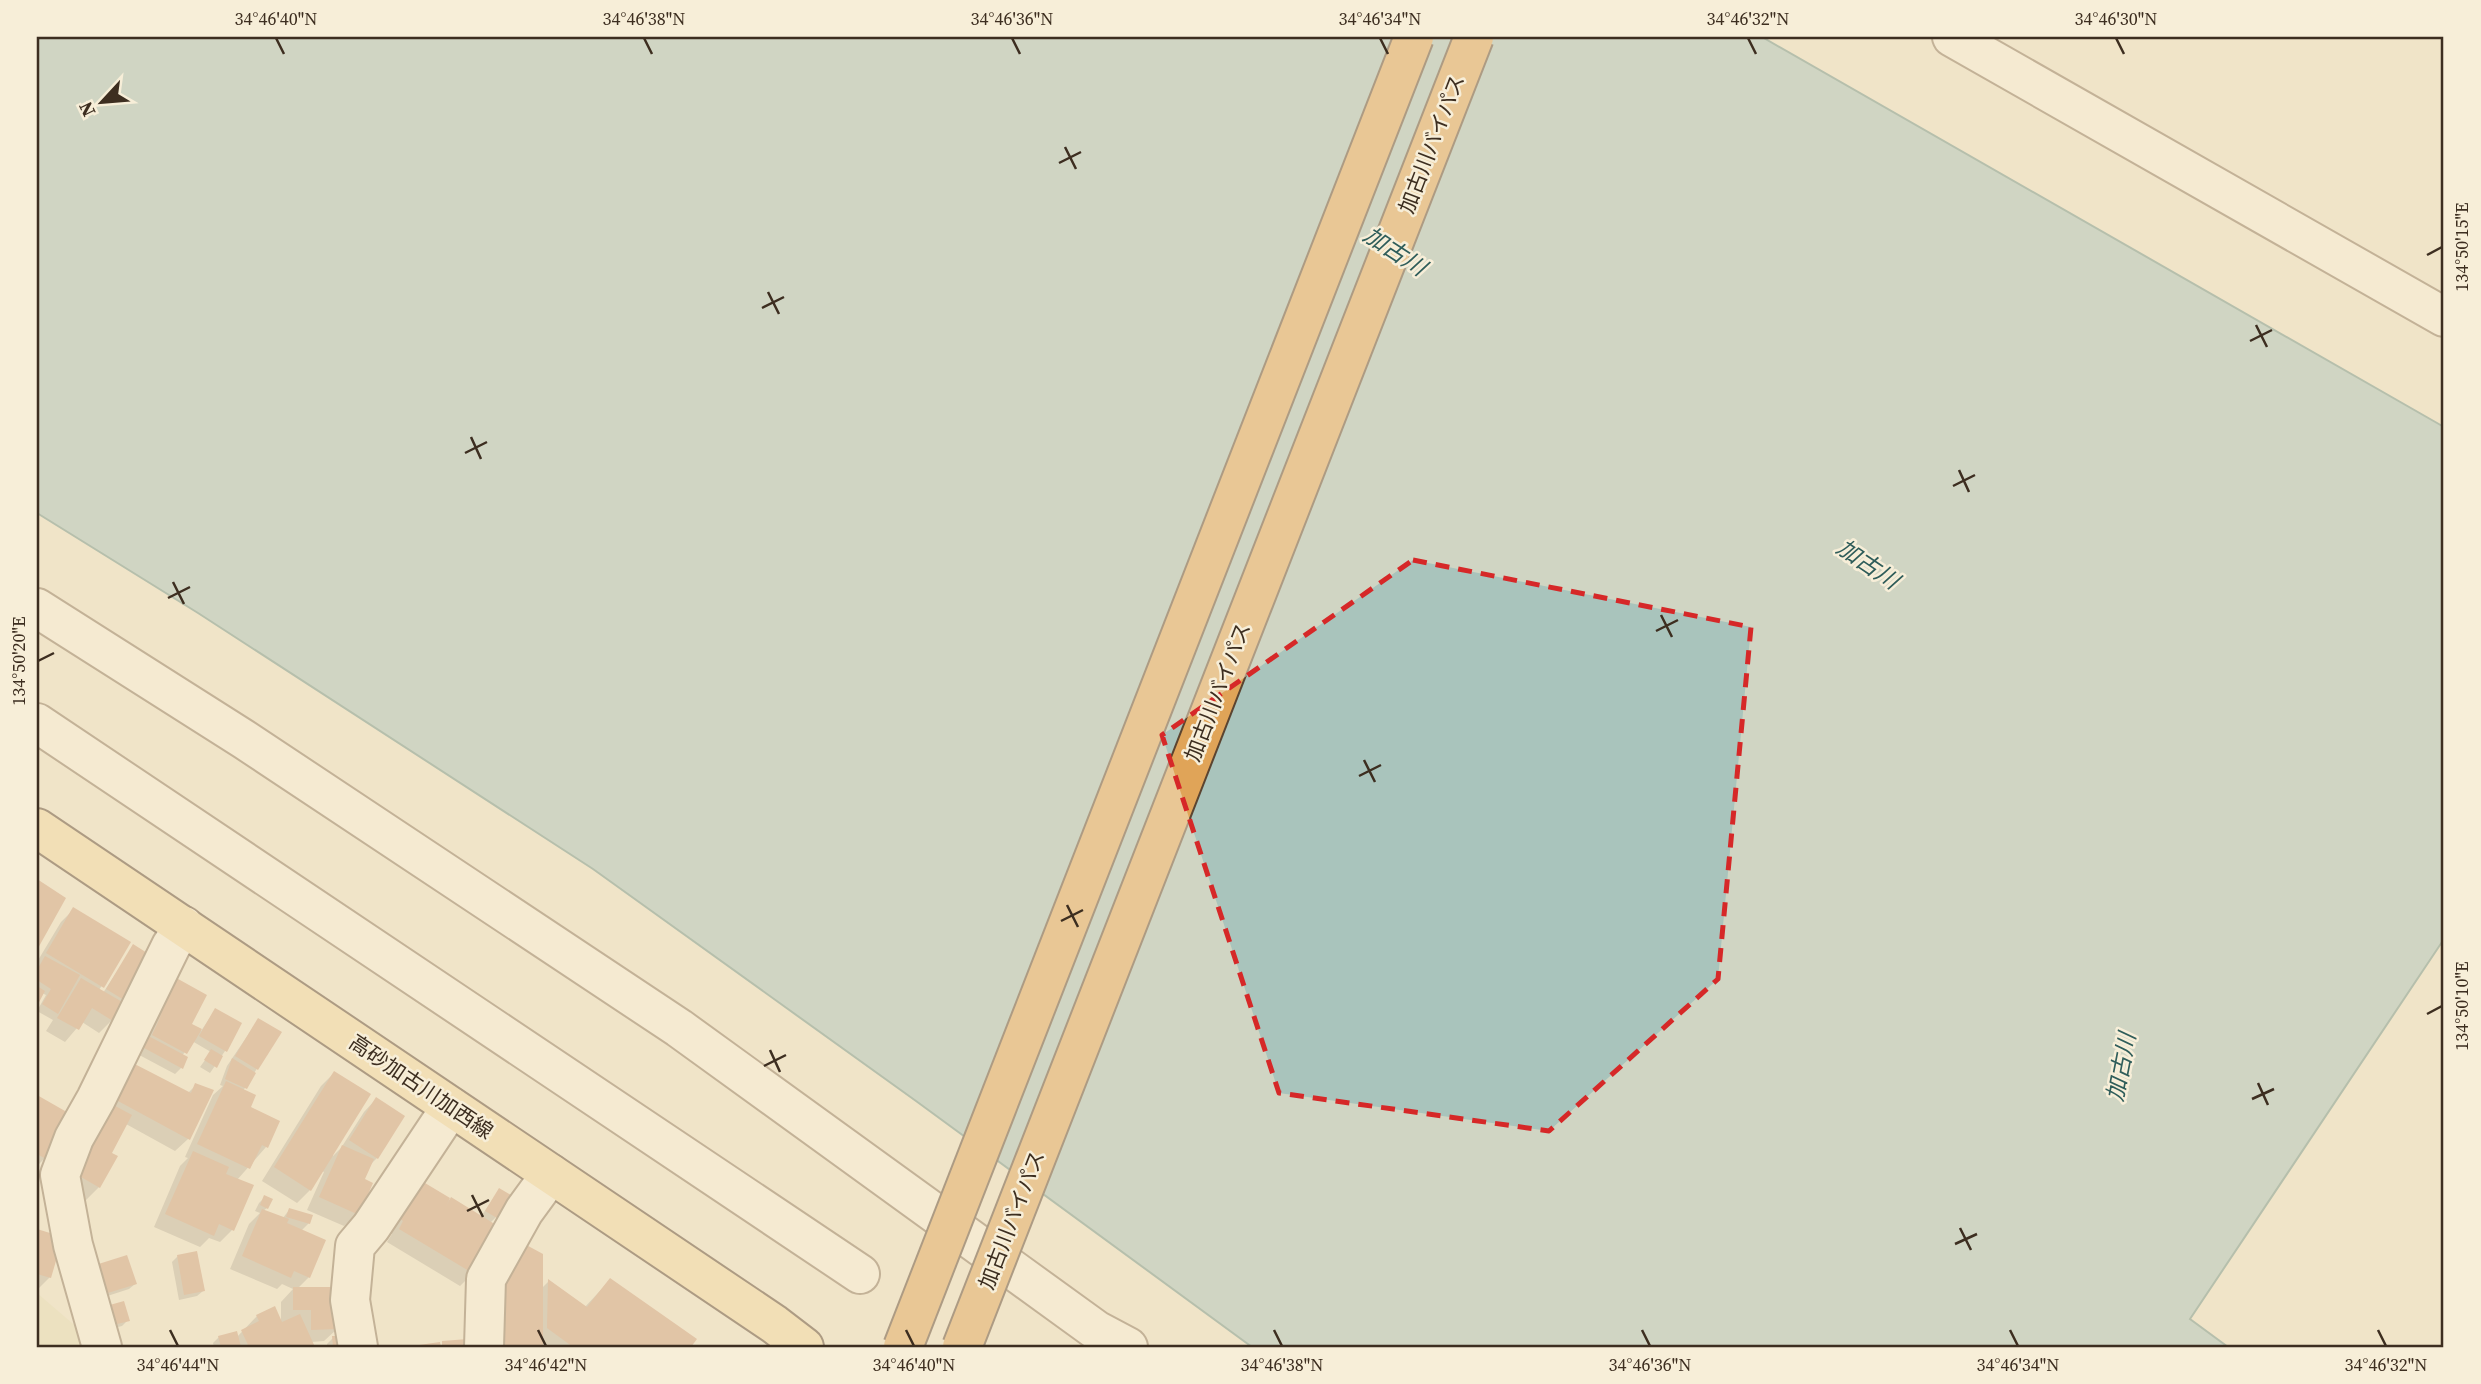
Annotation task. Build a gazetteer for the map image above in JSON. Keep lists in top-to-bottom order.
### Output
{
  "streets": {
    "highway": ["加古川バイパス"],
    "main road": ["高砂加古川加西線"]
  },
  "water": ["加古川"],
  "north": "bottom left",
  "coordinates": [
    "34°46'40\"N",
    "34°46'38\"N",
    "34°46'36\"N",
    "34°46'34\"N",
    "34°46'32\"N",
    "34°46'30\"N",
    "134°50'15\"E",
    "134°50'20\"E",
    "134°50'10\"E",
    "34°46'44\"N",
    "34°46'42\"N"
  ]
}
